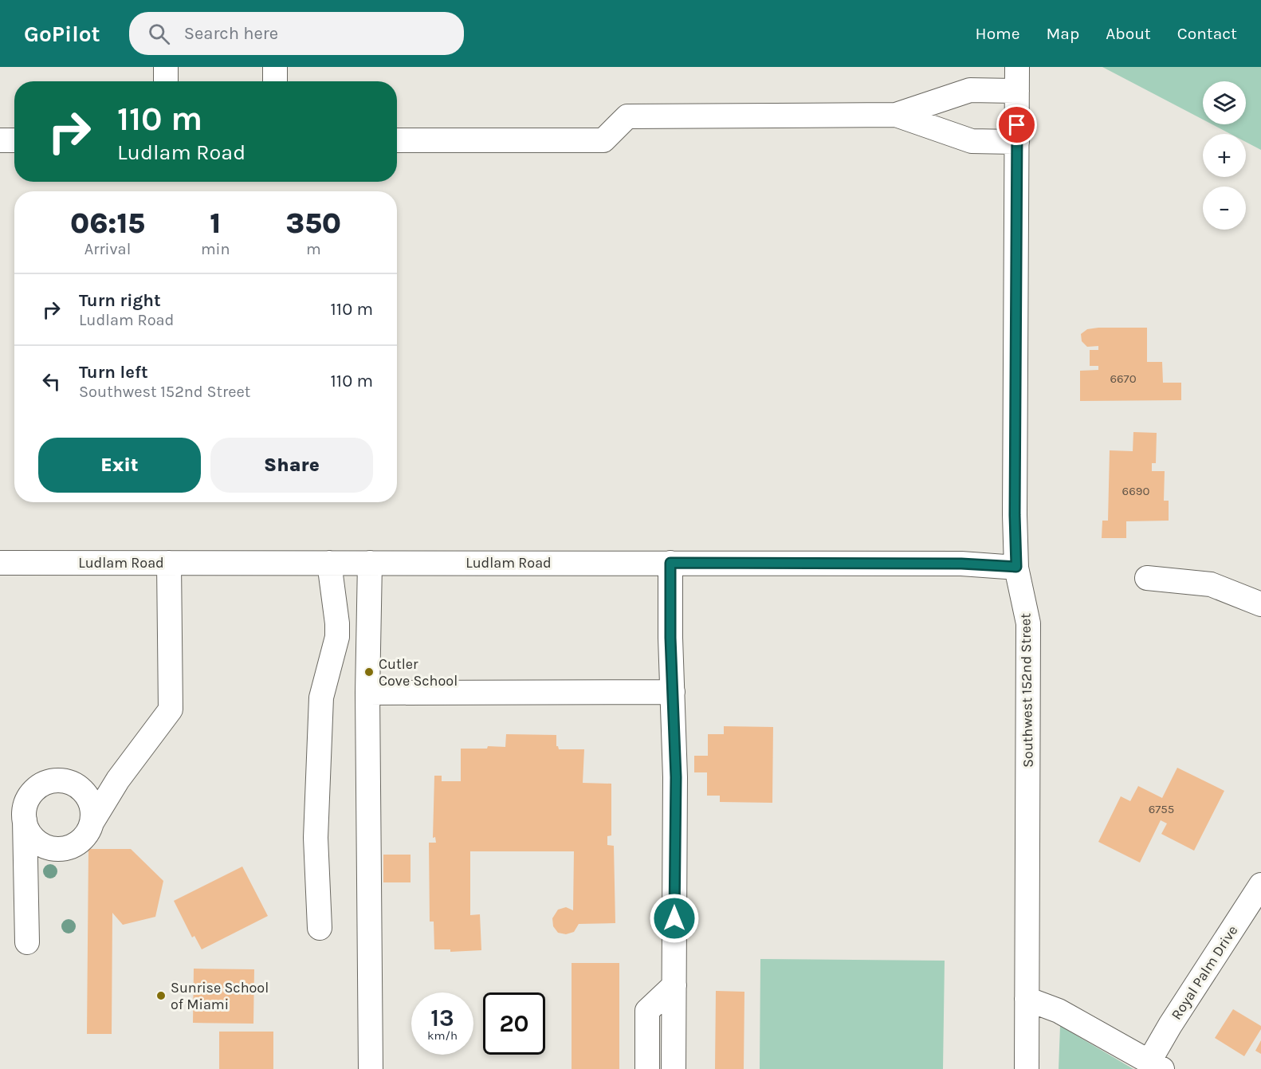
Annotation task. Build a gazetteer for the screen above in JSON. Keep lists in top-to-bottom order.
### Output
{
  "streets": {
    "street": ["Ludlam Road", "Southwest 152nd Street", "Royal Palm Drive"]
  },
  "crossings": [
    ["Ludlam Road", "Southwest 152nd Street"]
  ],
  "places": ["Cutler Cove School", "Sunrise School of Miami"],
  "house_numbers": ["6670", "6690", "6755"],
  "page": {
    "header": "GoPilot",
    "search": "Search here",
    "nav": [
      "Home",
      "Map",
      "About",
      "Contact"
    ],
    "map_buttons": ["+", "−"],
    "turn": ["110 m", "Ludlam Road"],
    "eta": [
      "06:15",
      "Arrival",
      "1",
      "min",
      "350",
      "m"
    ],
    "list": [
      {
        "name": "Turn right",
        "note": "Ludlam Road",
        "value": "110 m"
      },
      {
        "name": "Turn left",
        "note": "Southwest 152nd Street",
        "value": "110 m"
      }
    ],
    "buttons": ["Exit", "Share"],
    "speed": "13 km/h",
    "limit": "20"
  }
}
